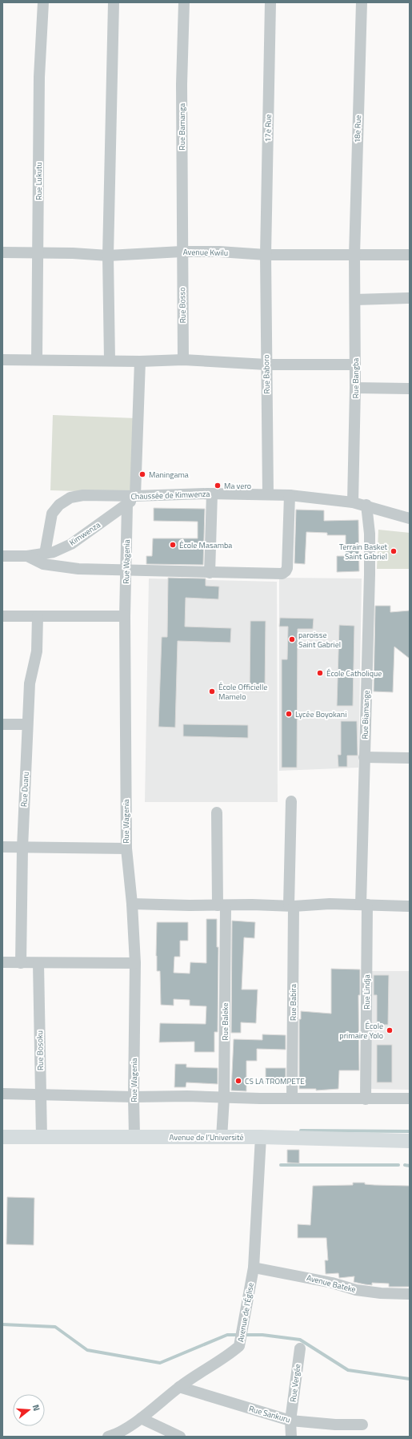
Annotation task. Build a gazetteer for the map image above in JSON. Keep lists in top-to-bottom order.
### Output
{
  "streets": {
    "main road": ["Avenue de l’Université"],
    "street": [
      "Rue Bamanga",
      "17e Rue",
      "18e Rue",
      "Rue Lukutu",
      "Avenue Kwilu",
      "Rue Bosso",
      "Rue Baboro",
      "Rue Bangba",
      "Chaussée de Kimwenza",
      "Kimwenza",
      "Rue Wagenia",
      "Rue Biamange",
      "Rue Duaru",
      "Rue Lindja",
      "Rue Babira",
      "Rue Baleke",
      "Rue Bosoku",
      "Avenue Bateke",
      "Avenue de l'Église",
      "Rue Vergée",
      "Rue Sankuru"
    ]
  },
  "crossings": [
    ["Rue Bamanga", "Avenue Kwilu"],
    ["Rue Bamanga", "Rue Bosso"],
    ["17e Rue", "Avenue Kwilu"],
    ["17e Rue", "Rue Baboro"],
    ["18e Rue", "Avenue Kwilu"],
    ["18e Rue", "Rue Bangba"],
    ["Rue Lukutu", "Avenue Kwilu"],
    ["Avenue Kwilu", "Rue Bosso"],
    ["Avenue Kwilu", "Rue Baboro"],
    ["Avenue Kwilu", "Rue Bangba"],
    ["Rue Baboro", "Chaussée de Kimwenza"],
    ["Rue Bangba", "Chaussée de Kimwenza"],
    ["Chaussée de Kimwenza", "Kimwenza"],
    ["Chaussée de Kimwenza", "Rue Biamange"],
    ["Kimwenza", "Rue Wagenia"],
    ["Rue Wagenia", "Avenue de l’Université"],
    ["Rue Biamange", "Rue Lindja"],
    ["Rue Baleke", "Avenue de l’Université"],
    ["Rue Bosoku", "Avenue de l’Université"],
    ["Avenue de l’Université", "Avenue de l'Église"],
    ["Avenue Bateke", "Avenue de l'Église"],
    ["Avenue de l'Église", "Rue Sankuru"],
    ["Rue Vergée", "Rue Sankuru"]
  ],
  "places": [
    "Maningama",
    "Ma vero",
    "École Masamba",
    "Terrain Basket Saint Gabriel",
    "paroisse Saint Gabriel",
    "École Catholique",
    "École Officielle Mamelo",
    "Lycée Boyokani",
    "École primaire Yolo",
    "CS LA TROMPETE"
  ],
  "north": "right"
}
